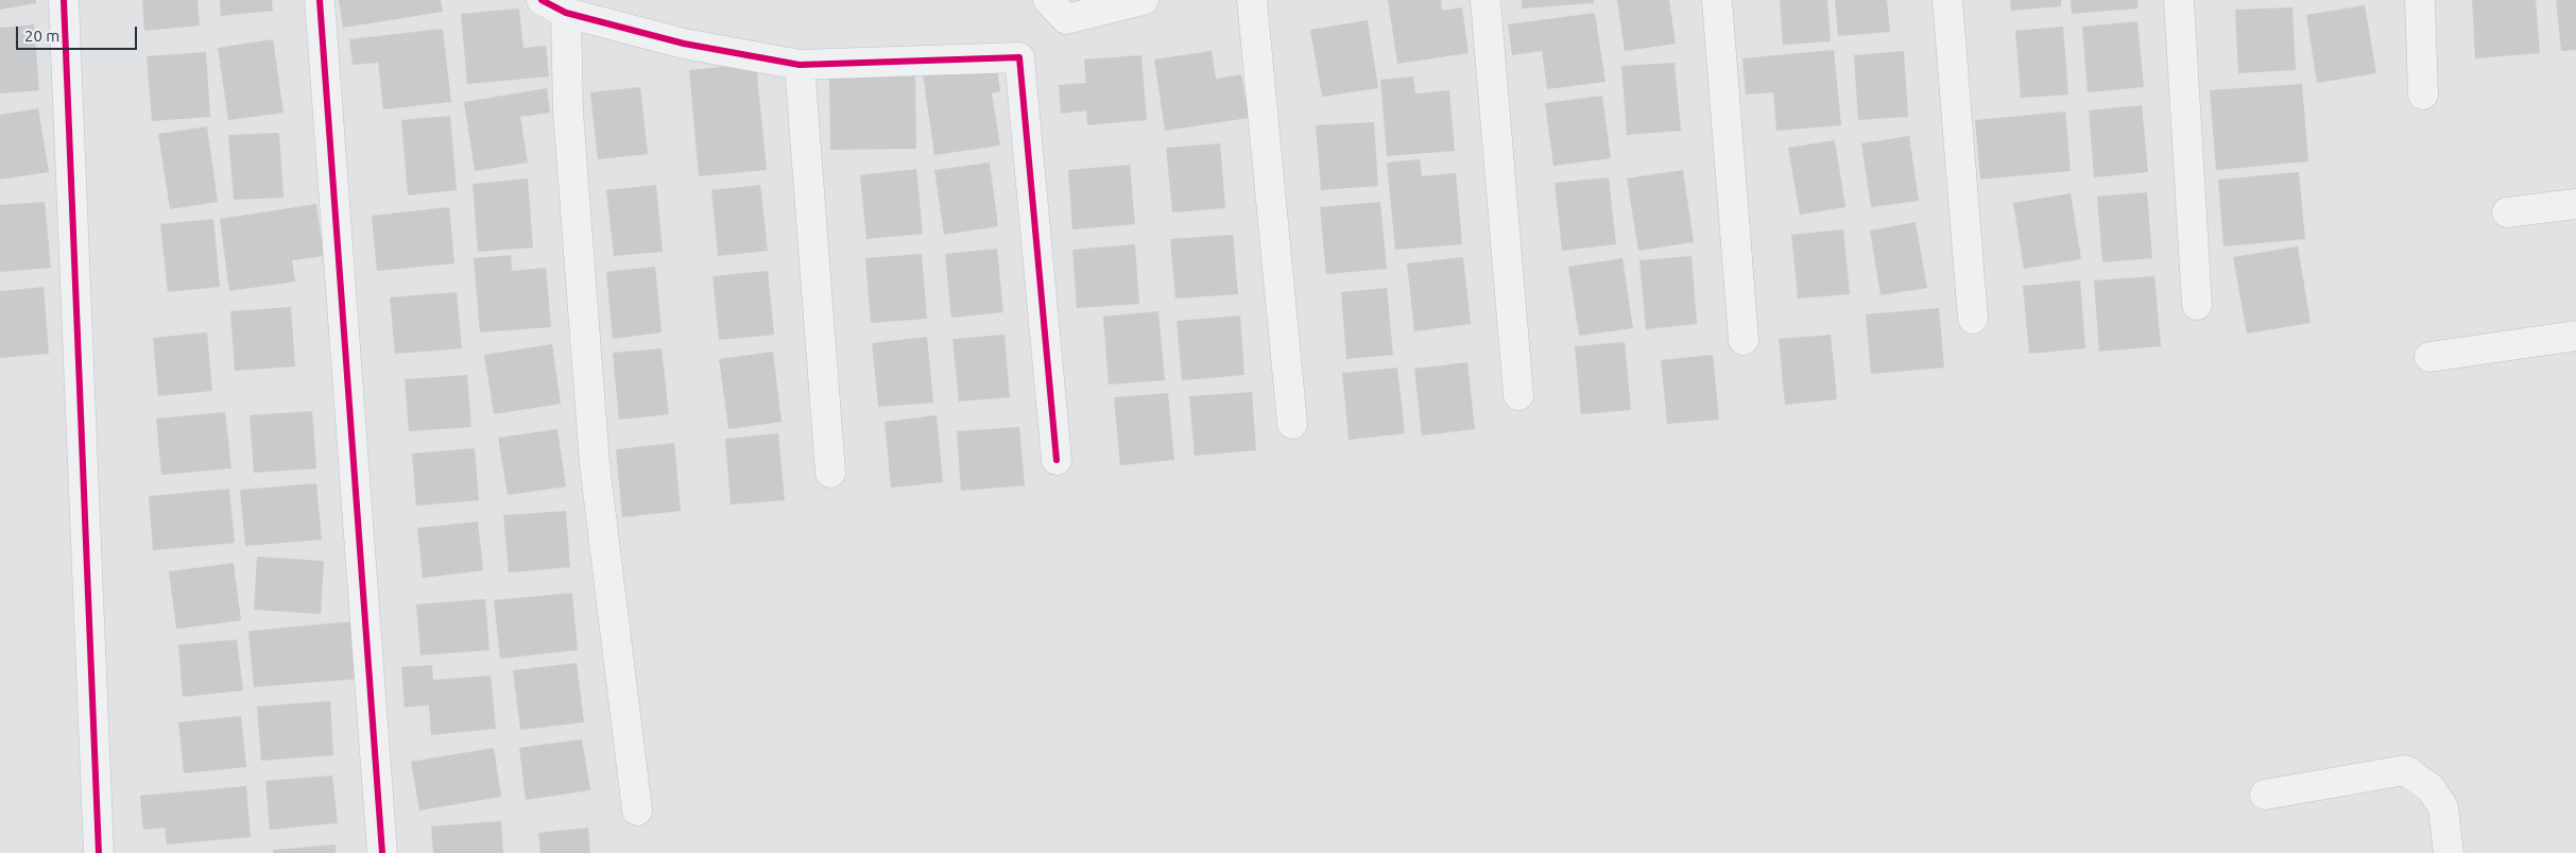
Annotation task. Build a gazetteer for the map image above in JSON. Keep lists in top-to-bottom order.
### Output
{
  "scale_bar": "20 m"
}
